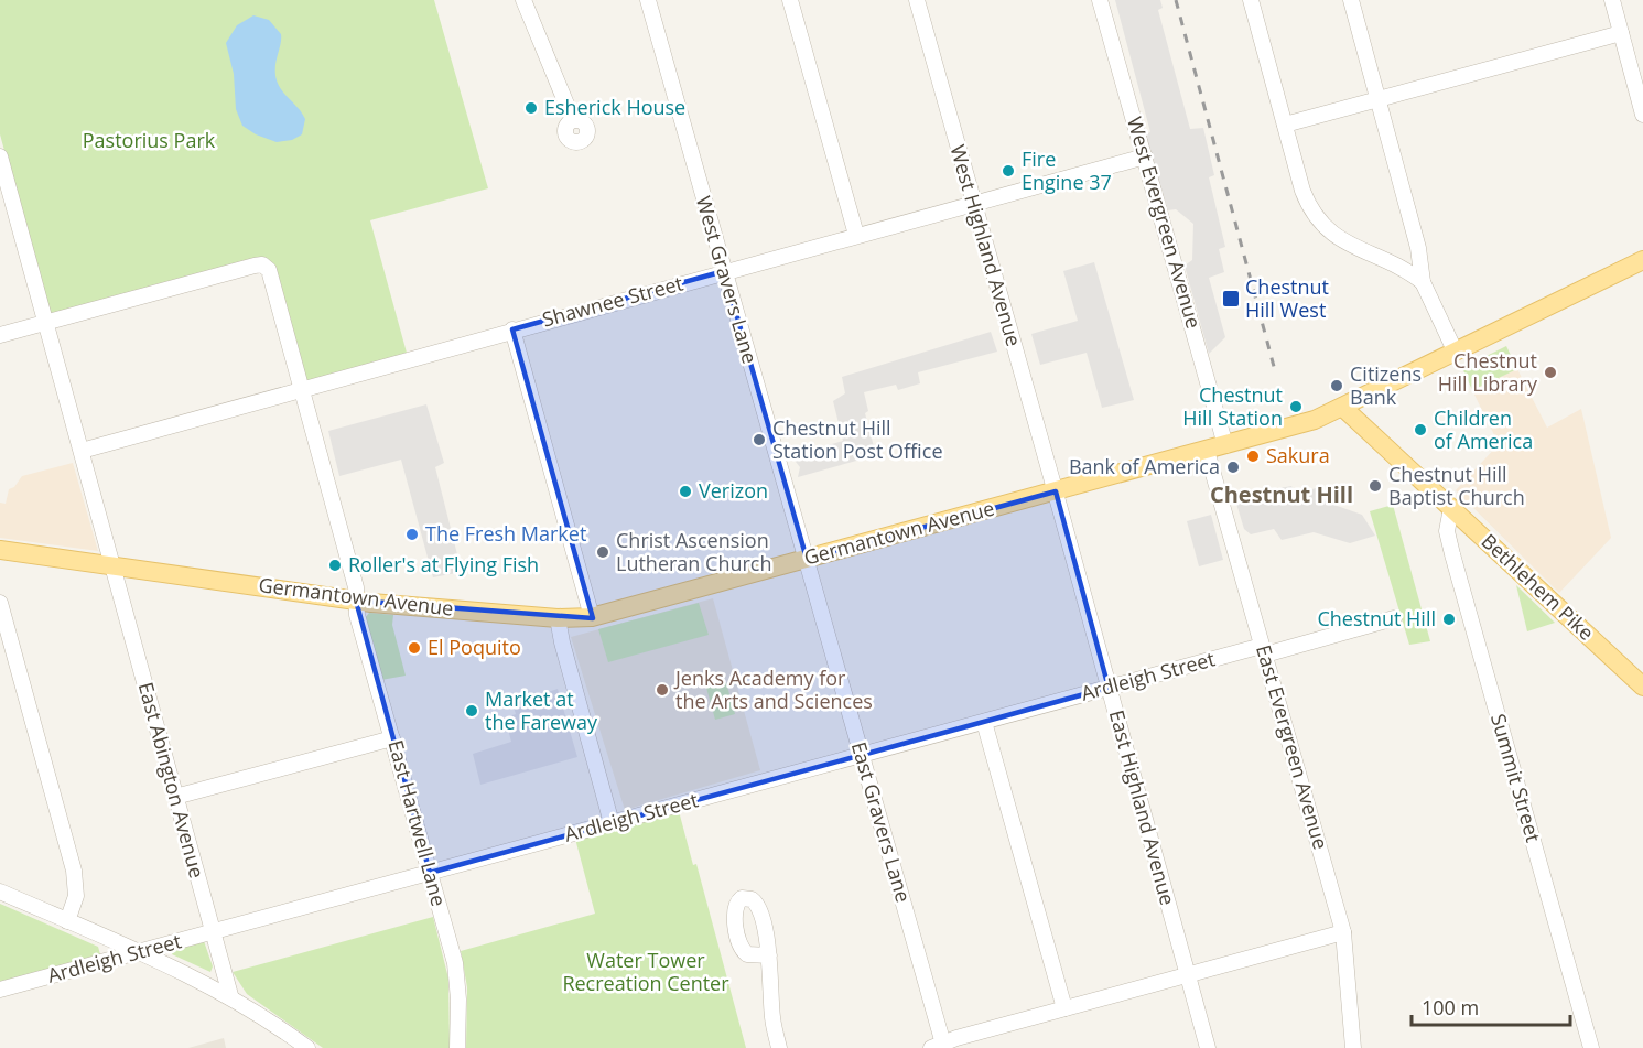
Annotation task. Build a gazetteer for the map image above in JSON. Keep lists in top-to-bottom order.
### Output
{
  "streets": {
    "main road": ["Germantown Avenue", "Bethlehem Pike"],
    "street": [
      "West Evergreen Avenue",
      "West Highland Avenue",
      "West Gravers Lane",
      "Shawnee Street",
      "Ardleigh Street",
      "East Evergreen Avenue",
      "Summit Street",
      "East Abington Avenue",
      "East Highland Avenue",
      "East Gravers Lane",
      "East Hartwell Lane"
    ]
  },
  "crossings": [
    ["West Evergreen Avenue", "Shawnee Street"],
    ["West Evergreen Avenue", "Germantown Avenue"],
    ["West Highland Avenue", "Shawnee Street"],
    ["West Highland Avenue", "Germantown Avenue"],
    ["West Highland Avenue", "East Highland Avenue"],
    ["West Gravers Lane", "Shawnee Street"],
    ["West Gravers Lane", "Germantown Avenue"],
    ["West Gravers Lane", "East Gravers Lane"],
    ["Shawnee Street", "East Abington Avenue"],
    ["Shawnee Street", "East Hartwell Lane"],
    ["Germantown Avenue", "Bethlehem Pike"],
    ["Germantown Avenue", "East Evergreen Avenue"],
    ["Germantown Avenue", "East Abington Avenue"],
    ["Germantown Avenue", "East Highland Avenue"],
    ["Germantown Avenue", "East Gravers Lane"],
    ["Germantown Avenue", "East Hartwell Lane"],
    ["Bethlehem Pike", "Summit Street"],
    ["Ardleigh Street", "East Evergreen Avenue"],
    ["Ardleigh Street", "East Abington Avenue"],
    ["Ardleigh Street", "East Highland Avenue"],
    ["Ardleigh Street", "East Gravers Lane"],
    ["Ardleigh Street", "East Hartwell Lane"],
    ["East Abington Avenue", "East Hartwell Lane"]
  ],
  "districts": ["Chestnut Hill"],
  "parks": ["Pastorius Park", "Water Tower Recreation Center"],
  "places": {
    "other": [
      "Esherick House",
      "Fire Engine 37",
      "Chestnut Hill Library",
      "Citizens Bank",
      "Chestnut Hill Station",
      "Children of America",
      "Chestnut Hill Station Post Office",
      "Sakura",
      "Bank of America",
      "Chestnut Hill Baptist Church",
      "Verizon",
      "The Fresh Market",
      "Christ Ascension Lutheran Church",
      "Roller's at Flying Fish",
      "Chestnut Hill",
      "El Poquito",
      "Jenks Academy for the Arts and Sciences",
      "Market at the Fareway"
    ],
    "transit": ["Chestnut Hill West"]
  },
  "scale_bar": "100 m"
}
